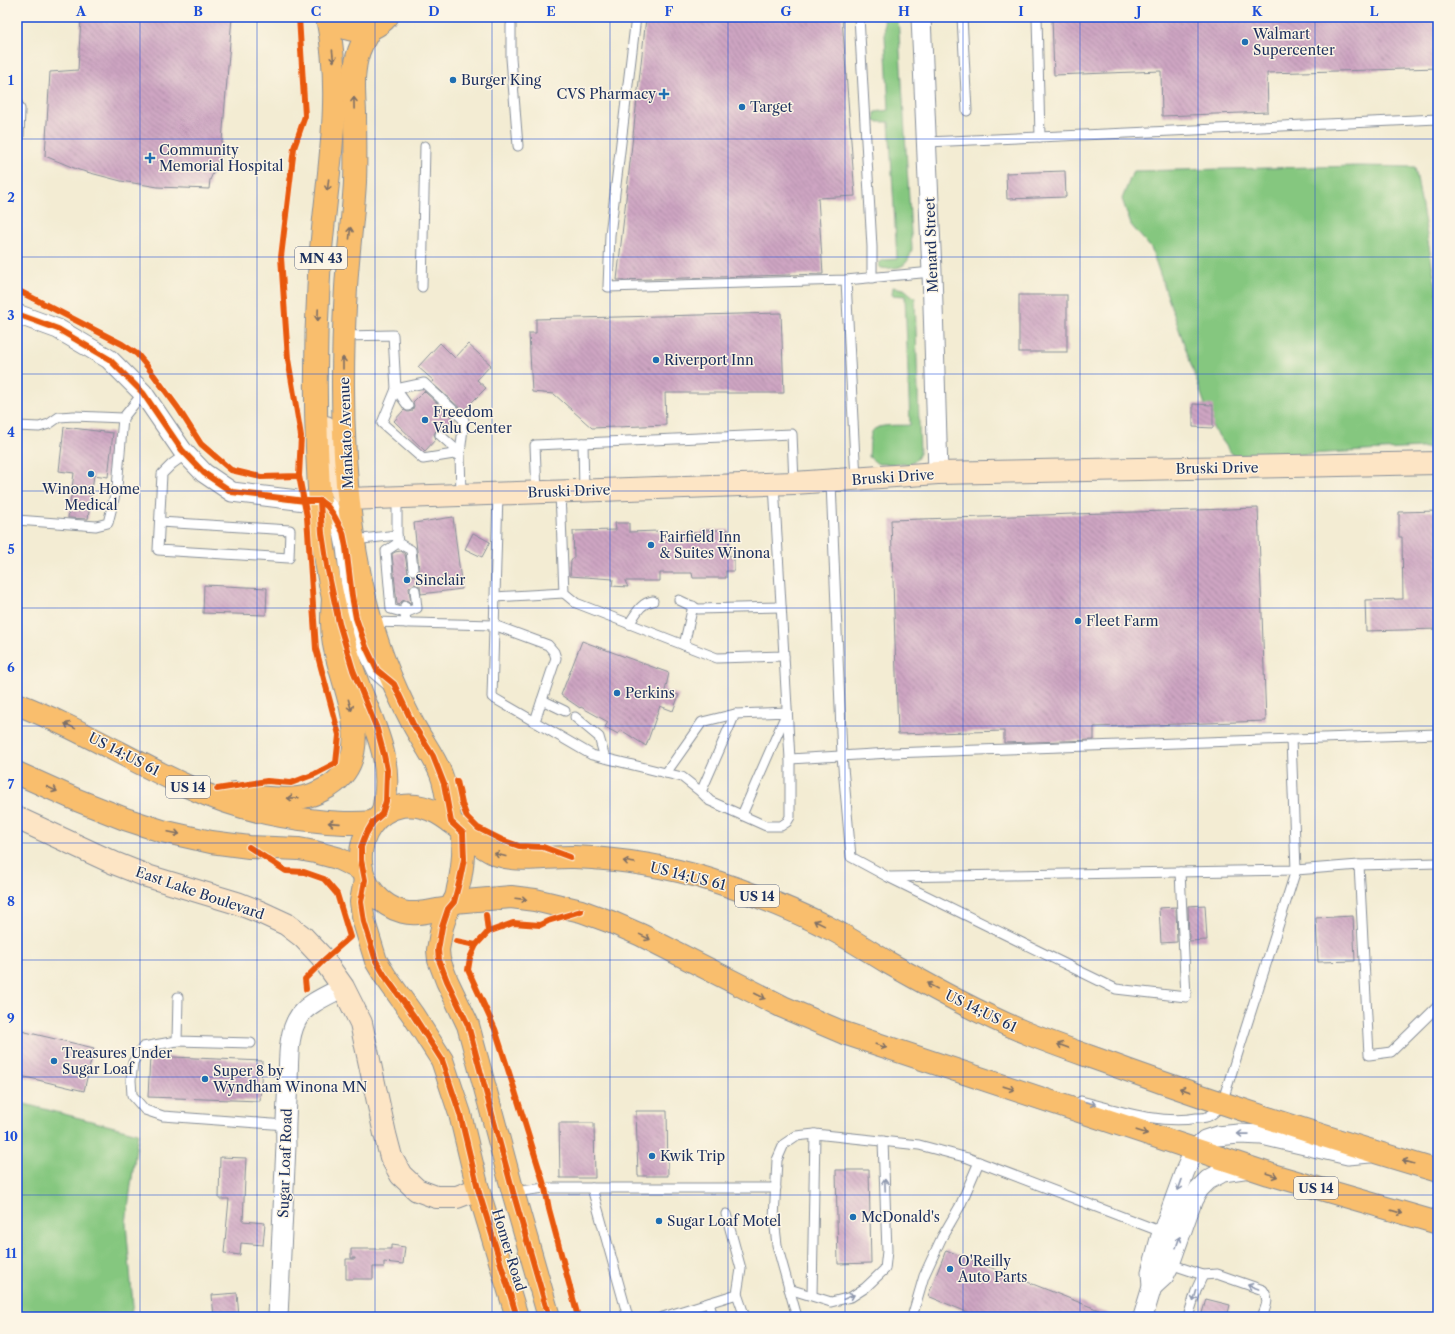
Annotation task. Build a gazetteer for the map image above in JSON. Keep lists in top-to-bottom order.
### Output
{
  "streets": {
    "main road": [
      "MN 43",
      "Mankato Avenue",
      "US 14;US 61",
      "US 14",
      "Homer Road"
    ],
    "street": [
      "Menard Street",
      "Bruski Drive",
      "East Lake Boulevard",
      "Sugar Loaf Road"
    ]
  },
  "crossings": [
    ["Menard Street", "Bruski Drive"],
    ["Mankato Avenue", "Bruski Drive"],
    ["Mankato Avenue", "US 14;US 61"],
    ["Mankato Avenue", "US 14"],
    ["Mankato Avenue", "Homer Road"],
    ["US 14;US 61", "US 14"],
    ["US 14;US 61", "Homer Road"],
    ["US 14", "Homer Road"],
    ["East Lake Boulevard", "Sugar Loaf Road"],
    ["East Lake Boulevard", "Homer Road"]
  ],
  "places": {
    "other": [
      "Walmart Supercenter",
      "Burger King",
      "Target",
      "Riverport Inn",
      "Freedom Valu Center",
      "Winona Home Medical",
      "Fairfield Inn & Suites Winona",
      "Sinclair",
      "Fleet Farm",
      "Perkins",
      "Treasures Under Sugar Loaf",
      "Super 8 by Wyndham Winona MN",
      "Kwik Trip",
      "McDonald's",
      "Sugar Loaf Motel",
      "O'Reilly Auto Parts"
    ],
    "health": ["CVS Pharmacy", "Community Memorial Hospital"]
  },
  "grid": {
    "columns": [
      "A",
      "B",
      "C",
      "D",
      "E",
      "F",
      "G",
      "H",
      "I",
      "J",
      "K",
      "L"
    ],
    "rows": [
      "1",
      "2",
      "3",
      "4",
      "5",
      "6",
      "7",
      "8",
      "9",
      "10",
      "11"
    ]
  }
}
